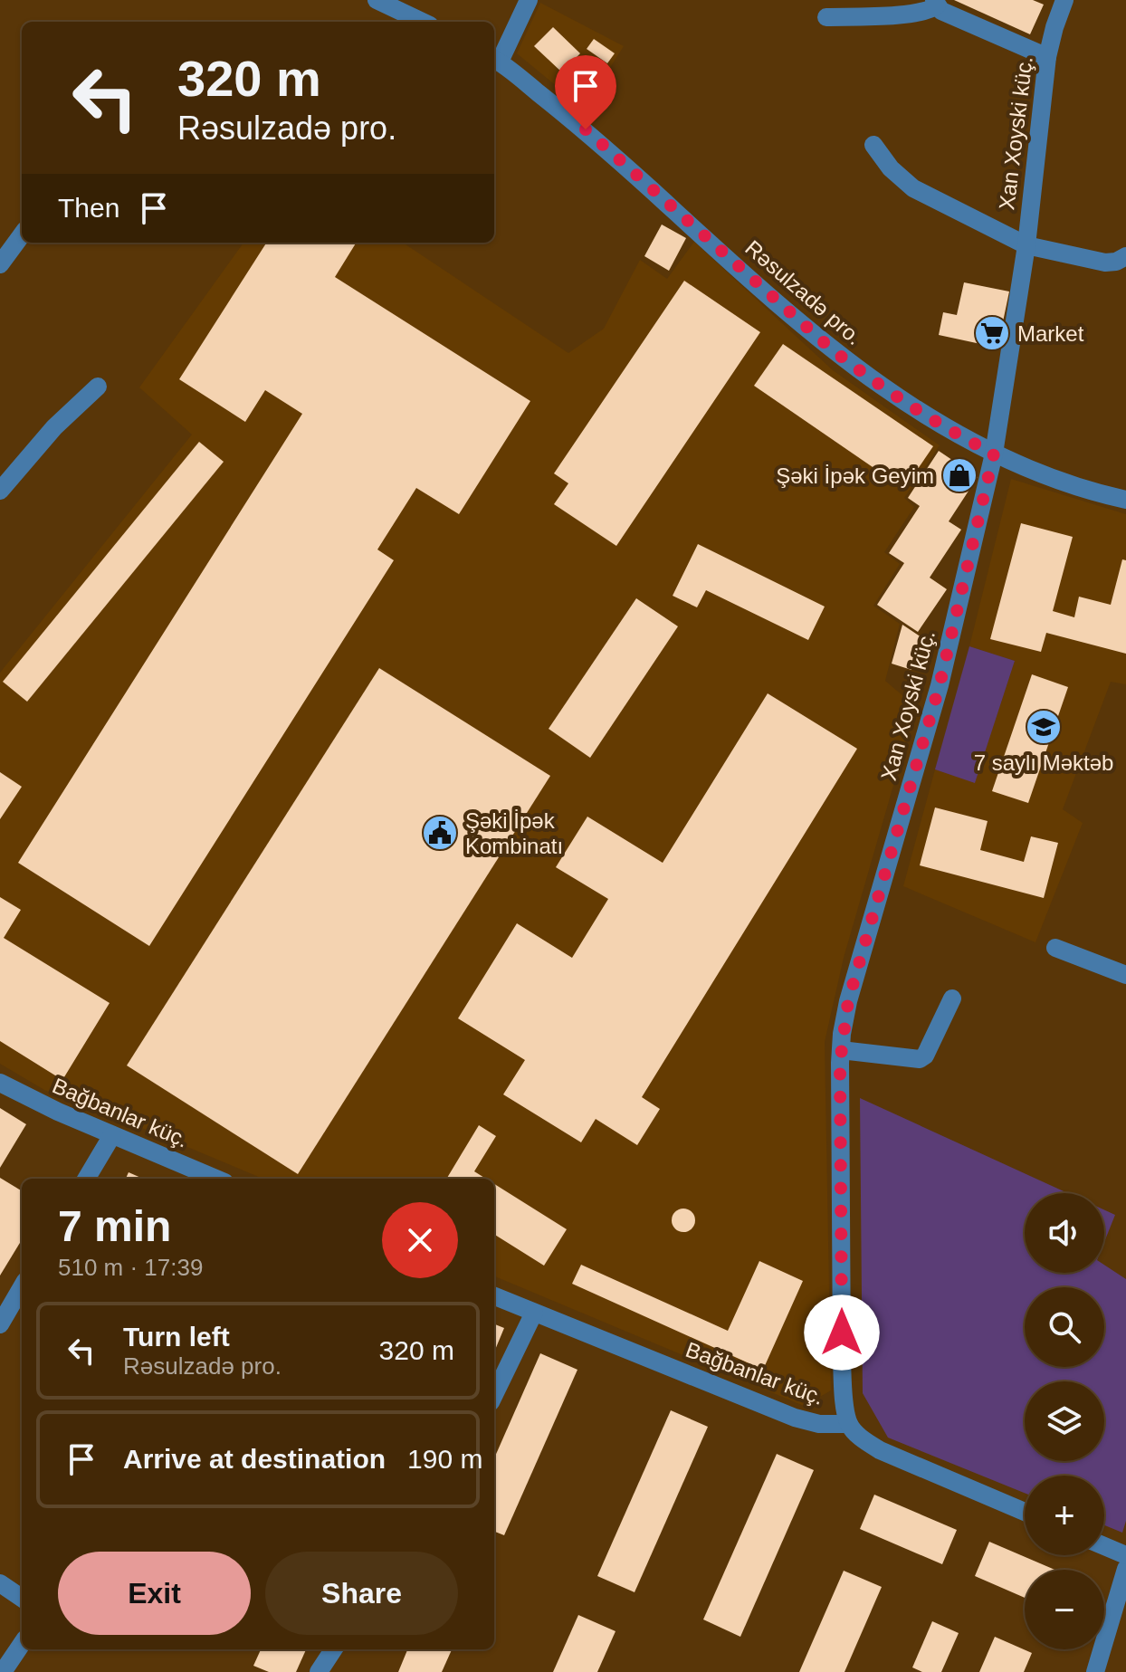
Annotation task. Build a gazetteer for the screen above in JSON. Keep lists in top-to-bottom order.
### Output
{
  "streets": {
    "street": ["Xan Xoyski küç.", "Rəsulzadə pro.", "Bağbanlar küç."]
  },
  "crossings": [
    ["Xan Xoyski küç.", "Rəsulzadə pro."],
    ["Xan Xoyski küç.", "Bağbanlar küç."]
  ],
  "places": {
    "supermarket": ["Market"],
    "shop": ["Şəki İpək Geyim"],
    "school or university": ["7 saylı Məktəb"],
    "public building": ["Şəki İpək Kombinatı"]
  },
  "page": {
    "turn": ["320 m", "Rəsulzadə pro."],
    "then": "Then",
    "heading": ["7 min", "510 m · 17:39"],
    "map_buttons": ["+", "−"],
    "list": [
      {
        "name": "Turn left",
        "note": "Rəsulzadə pro.",
        "value": "320 m"
      },
      {
        "name": "Arrive at destination",
        "value": "190 m"
      }
    ],
    "buttons": ["Exit", "Share"]
  }
}
